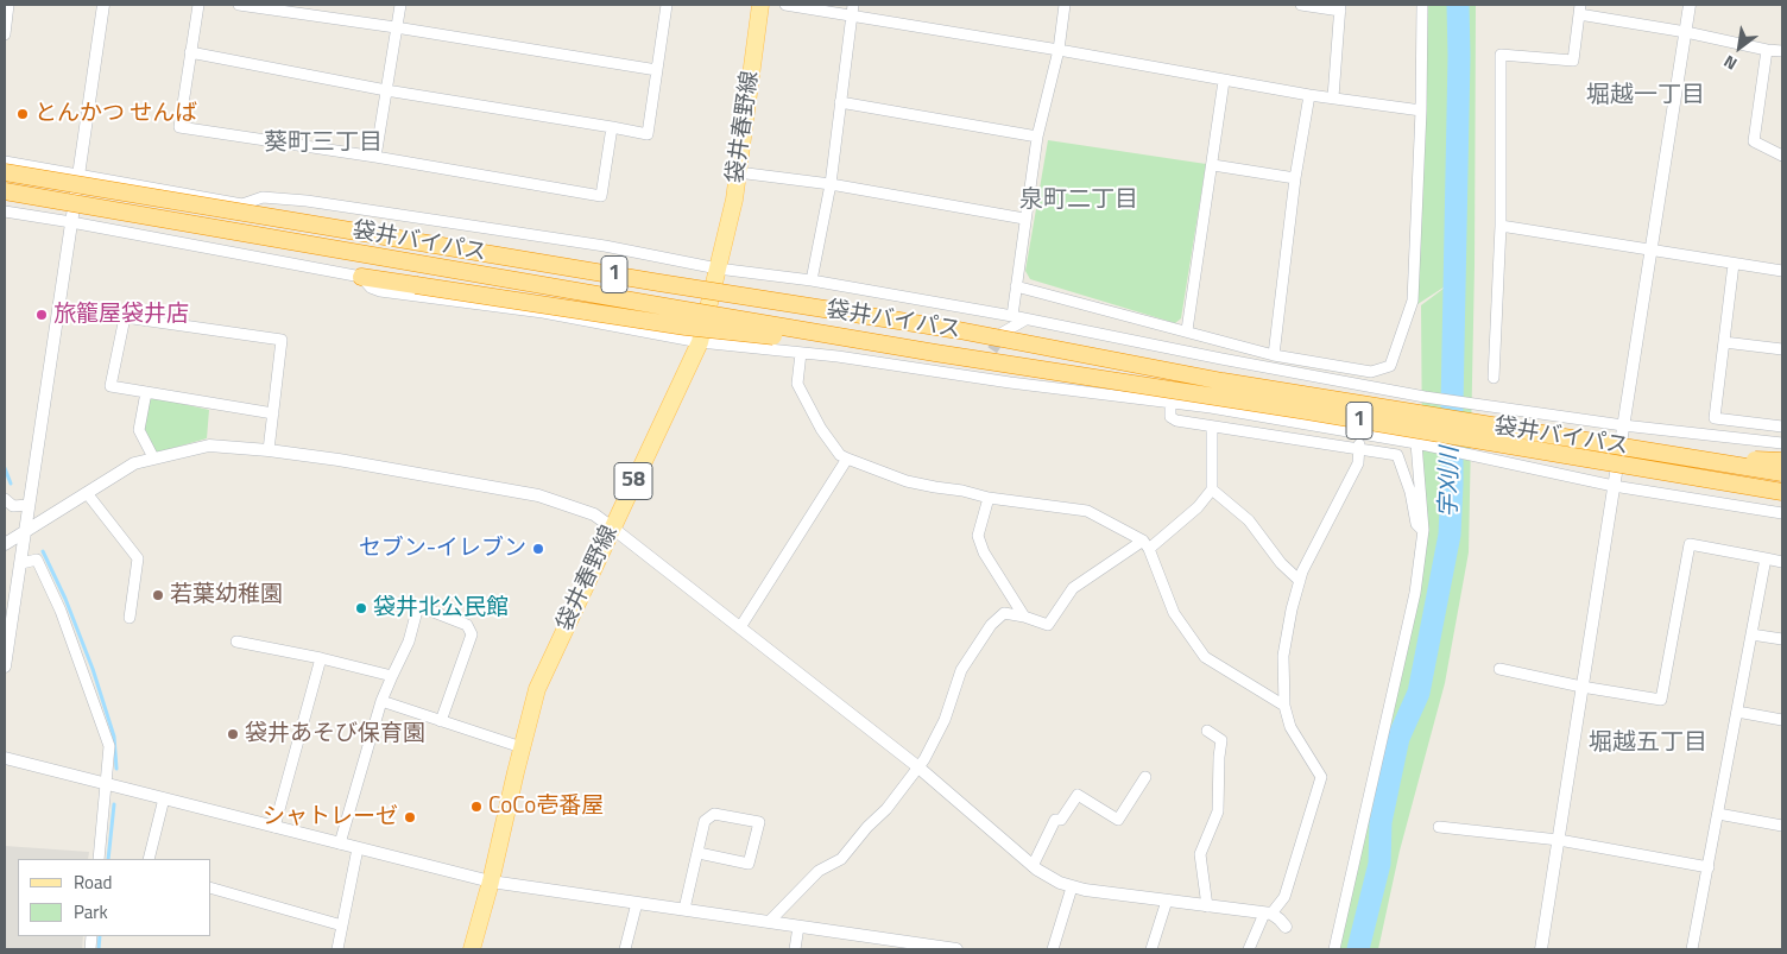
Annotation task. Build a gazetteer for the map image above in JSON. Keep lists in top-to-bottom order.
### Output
{
  "streets": {
    "highway": ["袋井バイパス", "1"],
    "main road": ["袋井春野線", "58"]
  },
  "districts": [
    "堀越一丁目",
    "葵町三丁目",
    "泉町二丁目",
    "堀越五丁目"
  ],
  "water": ["宇刈川"],
  "places": [
    "とんかつ せんば",
    "旅籠屋袋井店",
    "セブン-イレブン",
    "若葉幼稚園",
    "袋井北公民館",
    "袋井あそび保育園",
    "CoCo壱番屋",
    "シャトレーゼ"
  ],
  "legend": ["Road", "Park"],
  "north": "bottom left"
}
